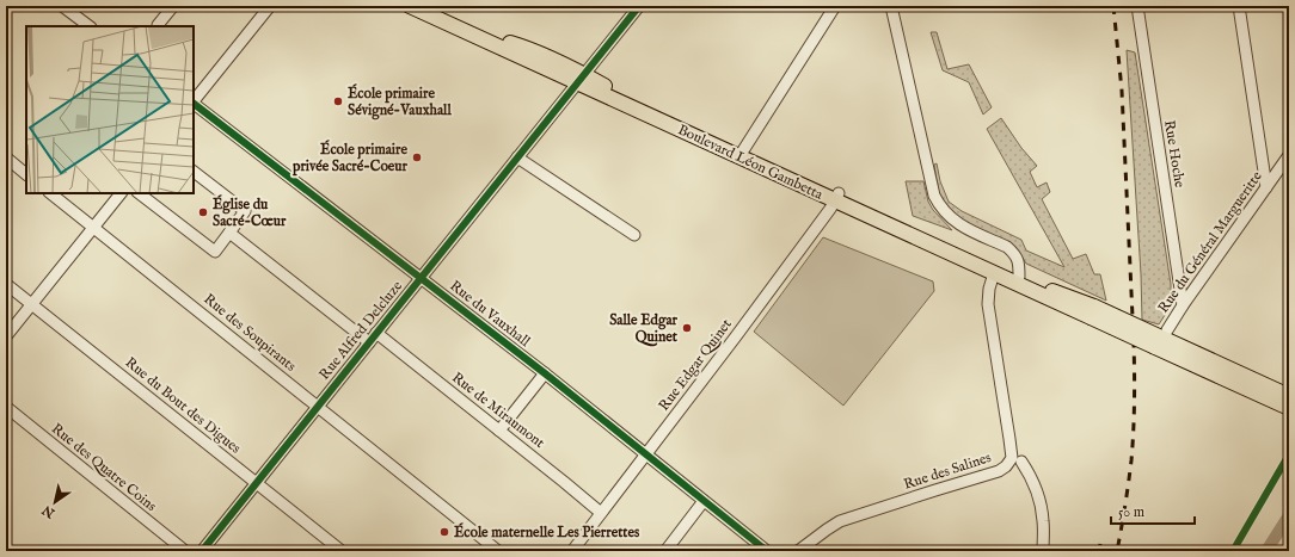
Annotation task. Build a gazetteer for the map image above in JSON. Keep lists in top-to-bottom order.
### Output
{
  "streets": {
    "main road": ["Boulevard Léon Gambetta"],
    "street": [
      "Rue Hoche",
      "Rue du Général Margueritte",
      "Rue du Vauxhall",
      "Rue Alfred Delcluze",
      "Rue des Soupirants",
      "Rue Edgar Quinet",
      "Rue du Bout des Digues",
      "Rue de Miraumont",
      "Rue des Quatre Coins",
      "Rue des Salines"
    ]
  },
  "crossings": [
    ["Rue Hoche", "Rue du Général Margueritte"],
    ["Boulevard Léon Gambetta", "Rue Alfred Delcluze"],
    ["Boulevard Léon Gambetta", "Rue Edgar Quinet"],
    ["Boulevard Léon Gambetta", "Rue des Salines"],
    ["Rue du Vauxhall", "Rue Alfred Delcluze"],
    ["Rue du Vauxhall", "Rue Edgar Quinet"],
    ["Rue Alfred Delcluze", "Rue des Soupirants"],
    ["Rue Alfred Delcluze", "Rue du Bout des Digues"],
    ["Rue Alfred Delcluze", "Rue de Miraumont"],
    ["Rue Edgar Quinet", "Rue de Miraumont"]
  ],
  "places": [
    "École primaire Sévigné-Vauxhall",
    "École primaire privée Sacré-Coeur",
    "Église du Sacré-Cœur",
    "Salle Edgar Quinet",
    "École maternelle Les Pierrettes"
  ],
  "scale_bar": "50 m",
  "north": "bottom left"
}
